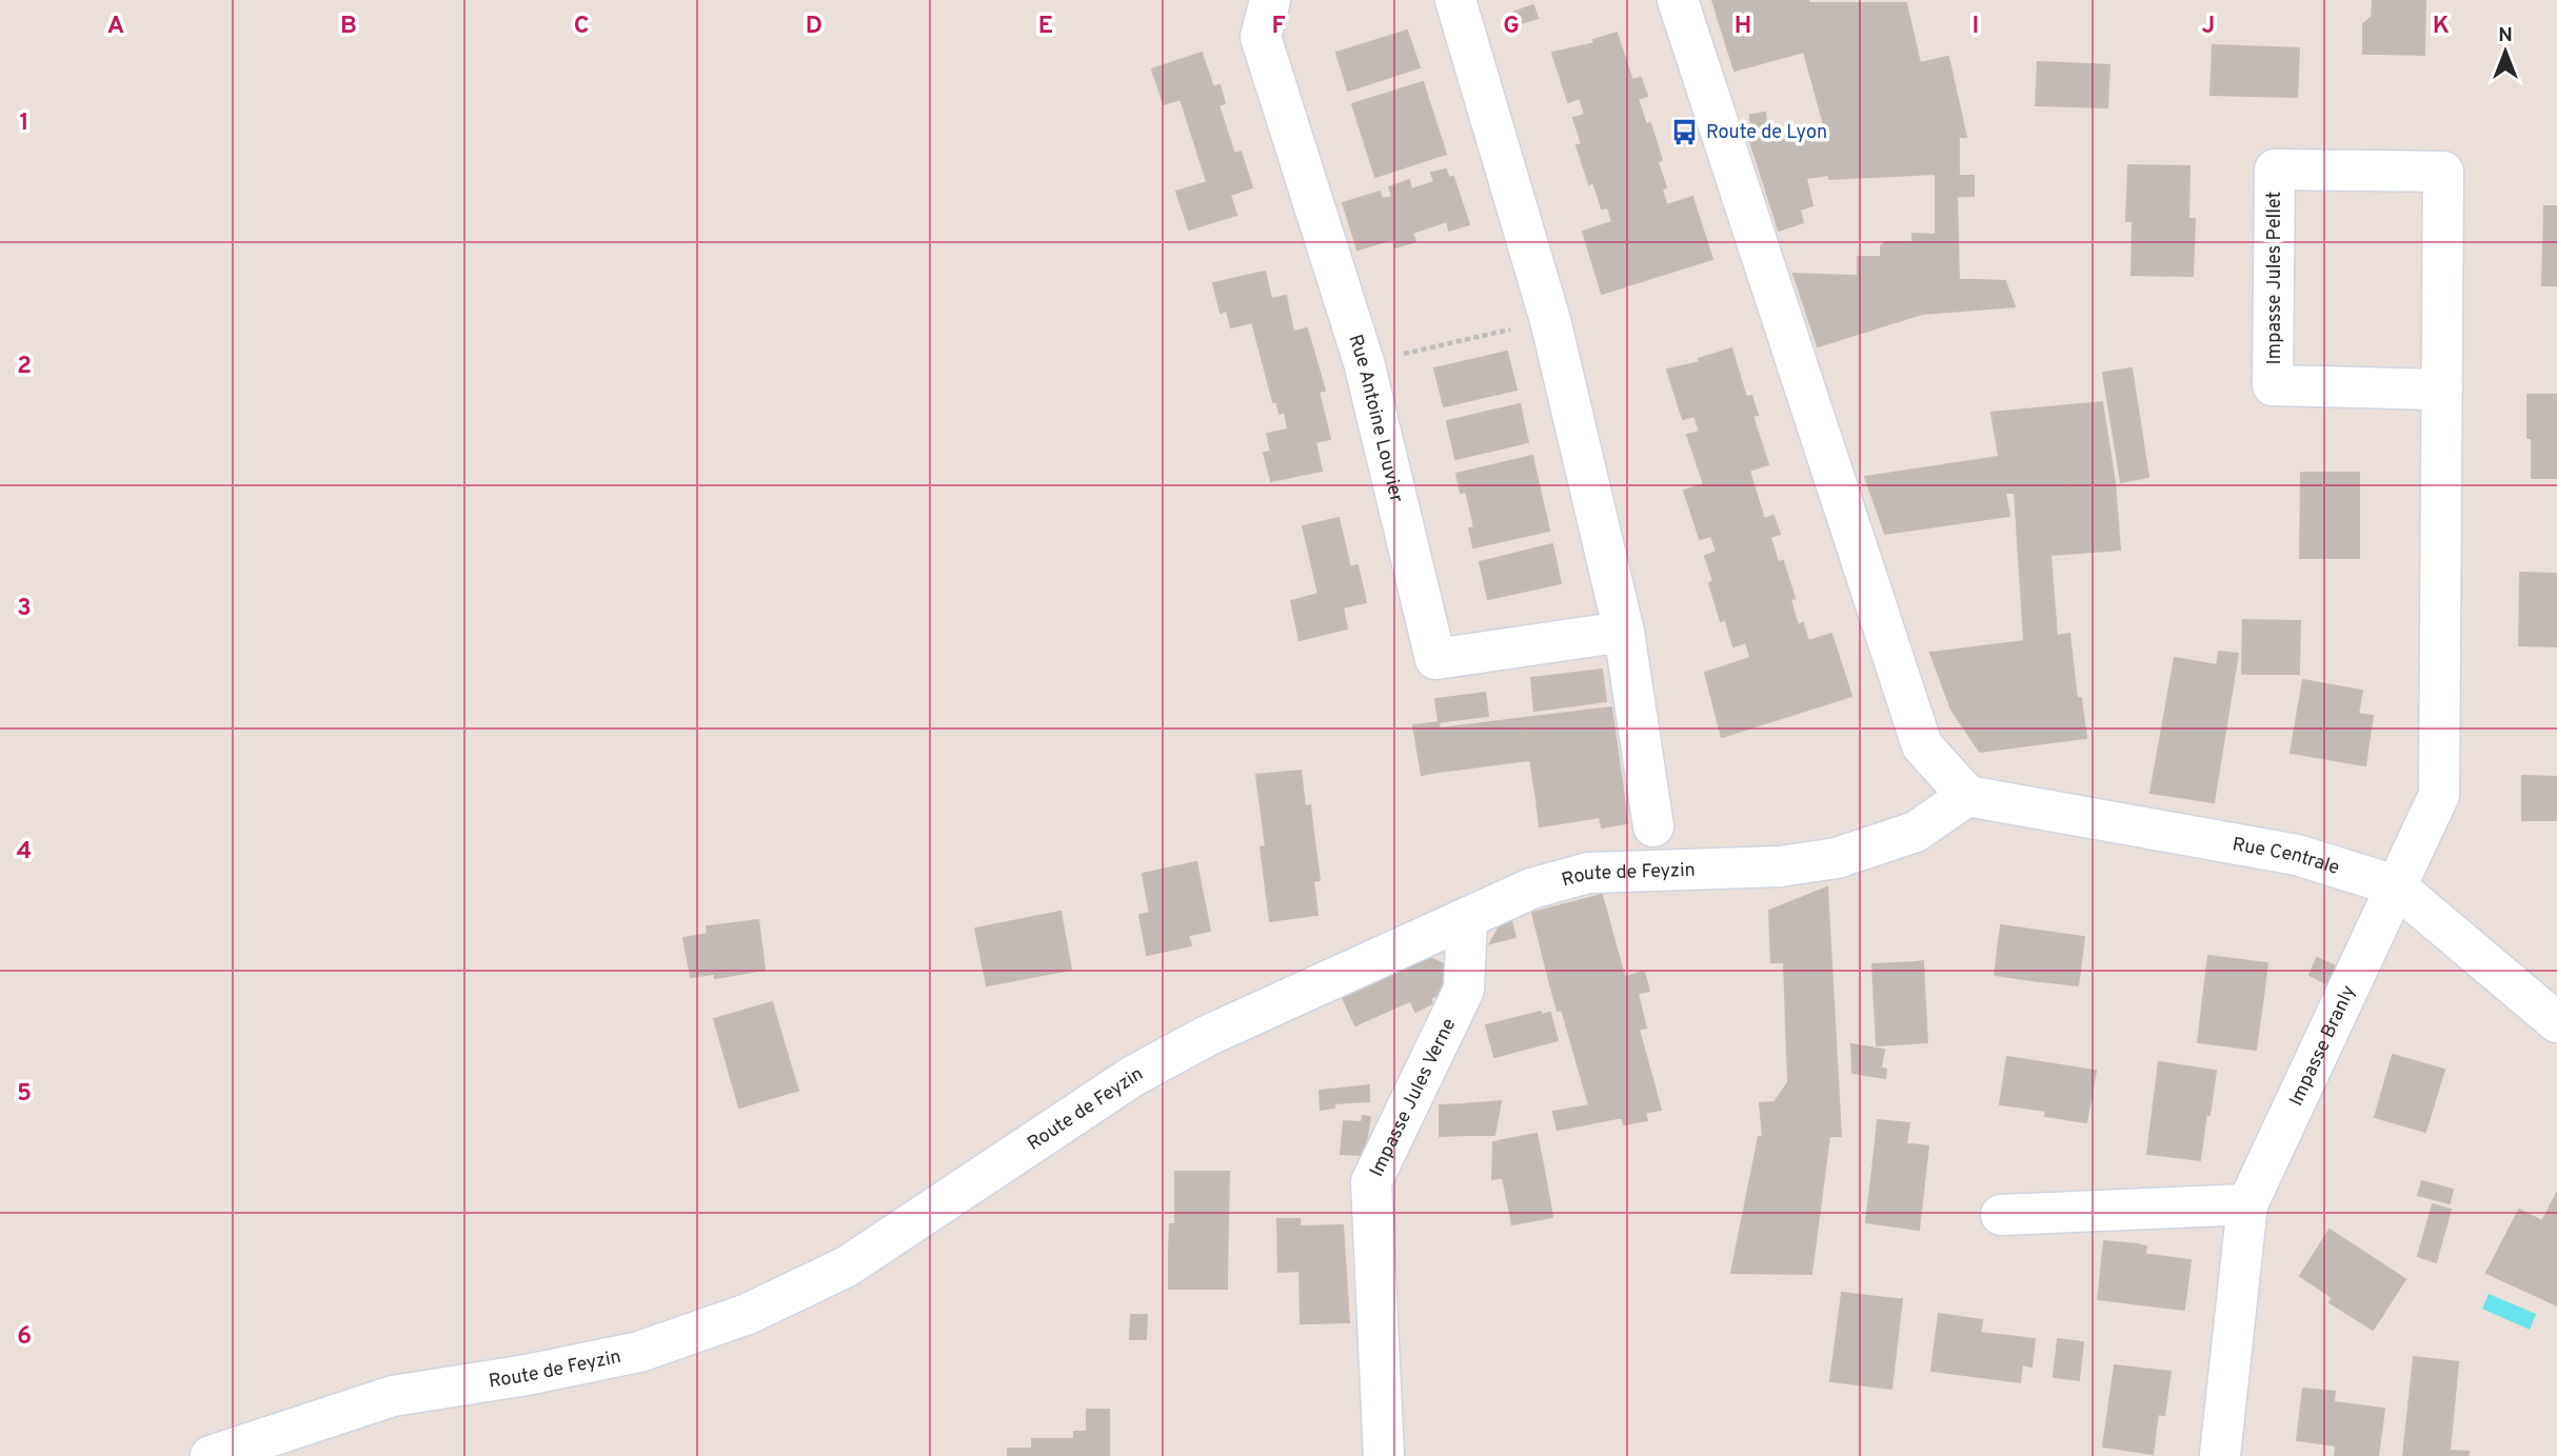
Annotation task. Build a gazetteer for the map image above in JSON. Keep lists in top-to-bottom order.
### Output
{
  "streets": {
    "street": [
      "Impasse Jules Pellet",
      "Rue Antoine Louvier",
      "Rue Centrale",
      "Route de Feyzin",
      "Impasse Branly",
      "Impasse Jules Verne"
    ]
  },
  "crossings": [
    ["Impasse Jules Pellet", "Rue Centrale"],
    ["Impasse Jules Pellet", "Impasse Branly"],
    ["Rue Centrale", "Route de Feyzin"],
    ["Rue Centrale", "Impasse Branly"],
    ["Route de Feyzin", "Impasse Jules Verne"]
  ],
  "places": {
    "bus stop": ["Route de Lyon"]
  },
  "north": "top",
  "grid": {
    "columns": [
      "A",
      "B",
      "C",
      "D",
      "E",
      "F",
      "G",
      "H",
      "I",
      "J",
      "K"
    ],
    "rows": [
      "1",
      "2",
      "3",
      "4",
      "5",
      "6"
    ]
  }
}
